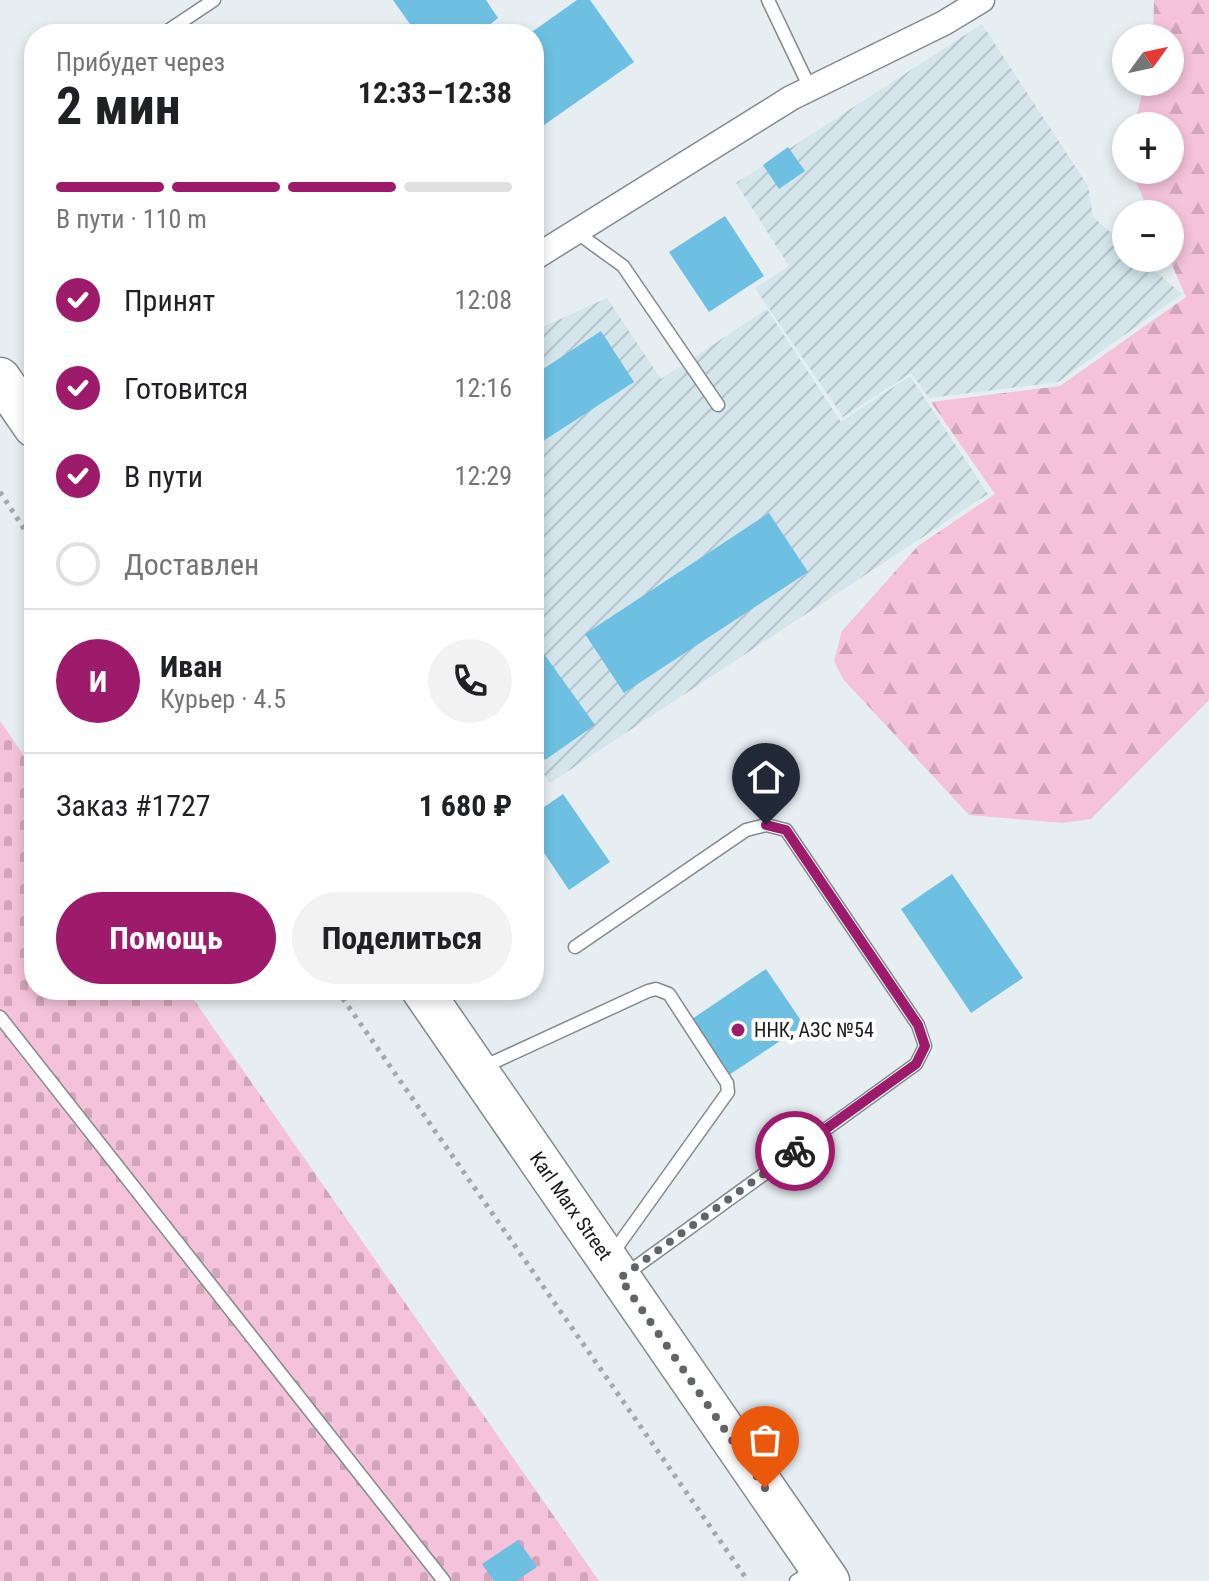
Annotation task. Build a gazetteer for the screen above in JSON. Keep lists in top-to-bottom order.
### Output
{
  "streets": {
    "highway": ["Karl Marx Street"]
  },
  "places": ["ННК, АЗС №54"],
  "north": "top right",
  "page": {
    "map_buttons": ["+", "−"],
    "heading": ["2 мин", "Прибудет через", "12:33–12:38"],
    "panel": [
      "Иван",
      "Курьер · 4.5",
      "Заказ #1727",
      "1 680 ₽"
    ],
    "bar": "В пути · 110 m",
    "list": [
      ["Принят", "12:08"],
      ["Готовится", "12:16"],
      ["В пути", "12:29"],
      "Доставлен"
    ],
    "round": "И",
    "buttons": ["Помощь", "Поделиться"]
  }
}
